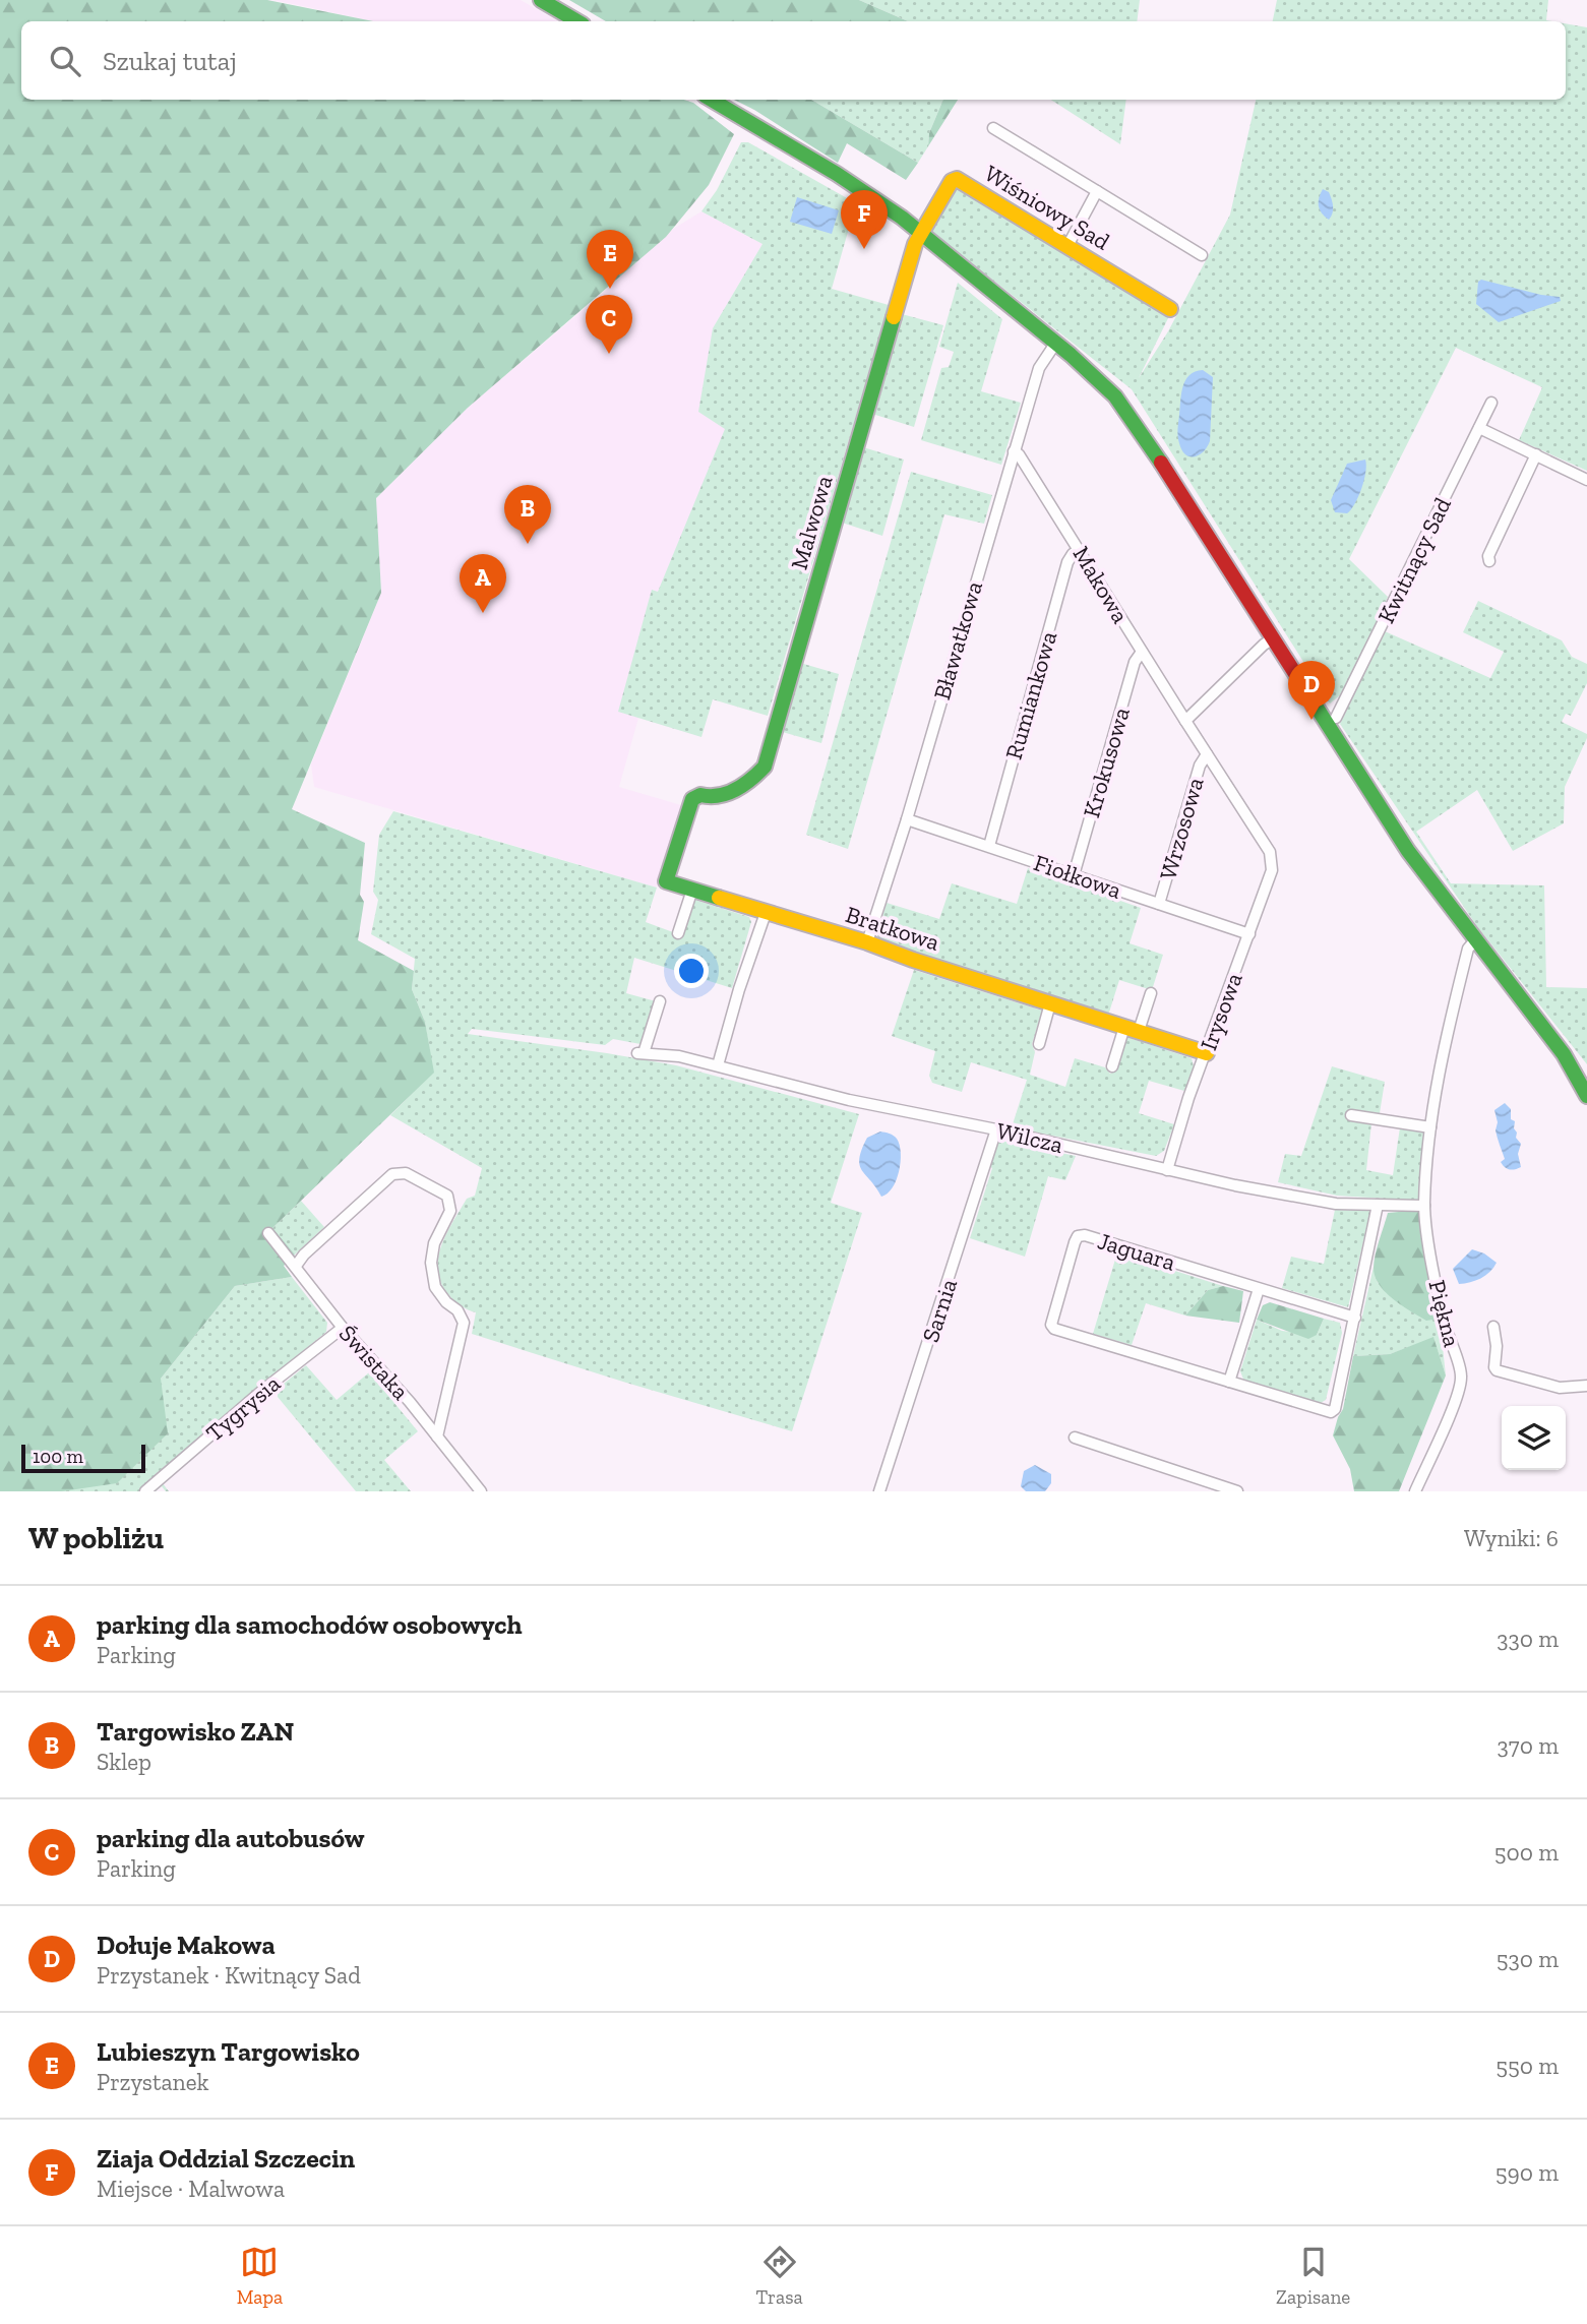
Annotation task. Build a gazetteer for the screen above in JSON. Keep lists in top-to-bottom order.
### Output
{
  "streets": {
    "street": [
      "Wiśniowy Sad",
      "Malwowa",
      "Kwitnący Sad",
      "Makowa",
      "Bławatkowa",
      "Rumiankowa",
      "Krokusowa",
      "Wrzosowa",
      "Fiołkowa",
      "Bratkowa",
      "Irysowa",
      "Wilcza",
      "Jaguara",
      "Sarnia",
      "Piękna",
      "Świstaka",
      "Tygrysia"
    ]
  },
  "crossings": [
    ["Wiśniowy Sad", "Malwowa"],
    ["Malwowa", "Bratkowa"],
    ["Makowa", "Bławatkowa"],
    ["Makowa", "Rumiankowa"],
    ["Makowa", "Krokusowa"],
    ["Makowa", "Wrzosowa"],
    ["Makowa", "Irysowa"],
    ["Bławatkowa", "Fiołkowa"],
    ["Bławatkowa", "Bratkowa"],
    ["Rumiankowa", "Fiołkowa"],
    ["Krokusowa", "Fiołkowa"],
    ["Wrzosowa", "Fiołkowa"],
    ["Fiołkowa", "Irysowa"],
    ["Bratkowa", "Irysowa"],
    ["Irysowa", "Wilcza"],
    ["Wilcza", "Jaguara"],
    ["Wilcza", "Sarnia"],
    ["Wilcza", "Piękna"],
    ["Świstaka", "Tygrysia"]
  ],
  "scale_bar": "100 m",
  "page": {
    "search": "Szukaj tutaj",
    "pins": [
      "F",
      "E",
      "C",
      "B",
      "A",
      "D"
    ],
    "scale": "100 m",
    "heading": ["W pobliżu", "Wyniki: 6"],
    "list": [
      {
        "mark": "A",
        "name": "parking dla samochodów osobowych",
        "note": "Parking",
        "value": "330 m"
      },
      {
        "mark": "B",
        "name": "Targowisko ZAN",
        "note": "Sklep",
        "value": "370 m"
      },
      {
        "mark": "C",
        "name": "parking dla autobusów",
        "note": "Parking",
        "value": "500 m"
      },
      {
        "mark": "D",
        "name": "Dołuje Makowa",
        "note": "Przystanek · Kwitnący Sad",
        "value": "530 m"
      },
      {
        "mark": "E",
        "name": "Lubieszyn Targowisko",
        "note": "Przystanek",
        "value": "550 m"
      },
      {
        "mark": "F",
        "name": "Ziaja Oddzial Szczecin",
        "note": "Miejsce · Malwowa",
        "value": "590 m"
      }
    ],
    "nav": ["Mapa", "Trasa", "Zapisane"]
  }
}
